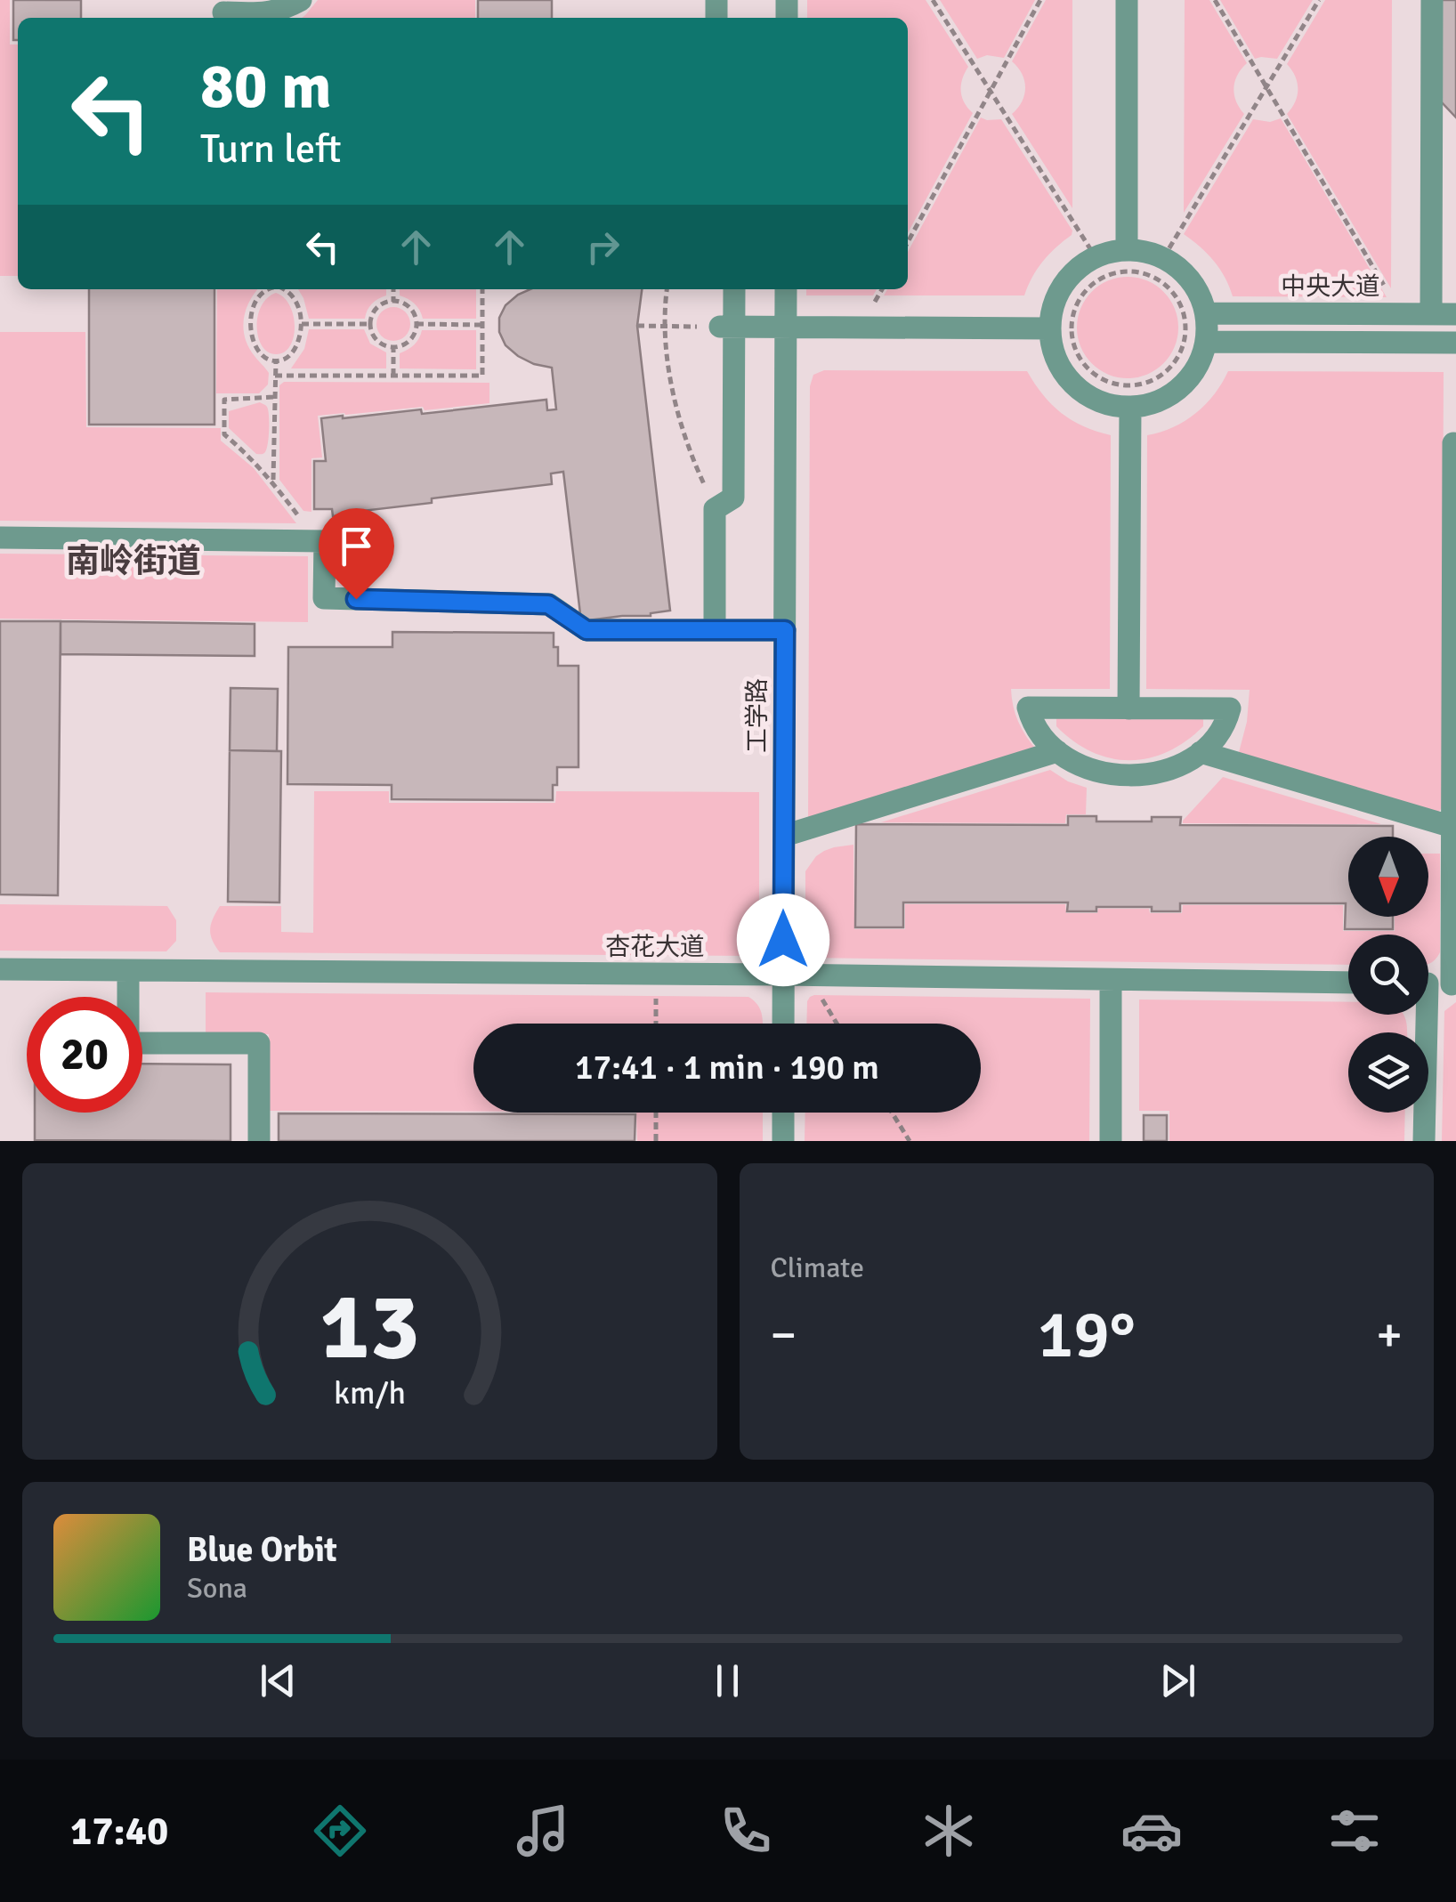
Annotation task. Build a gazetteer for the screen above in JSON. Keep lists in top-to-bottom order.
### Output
{
  "streets": {
    "lane": ["中央大道", "工学路", "杏花大道"]
  },
  "crossings": [
    ["工学路", "杏花大道"]
  ],
  "districts": ["南岭街道"],
  "north": "bottom",
  "page": {
    "turn": ["80 m", "Turn left"],
    "limit": "20",
    "trip": "17:41 · 1 min · 190 m",
    "tile": "Climate",
    "heat": ["−", "19°", "+"],
    "song": ["Blue Orbit", "Sona"],
    "tabs": "17:40",
    "gauge": ["13", "km/h"]
  }
}
